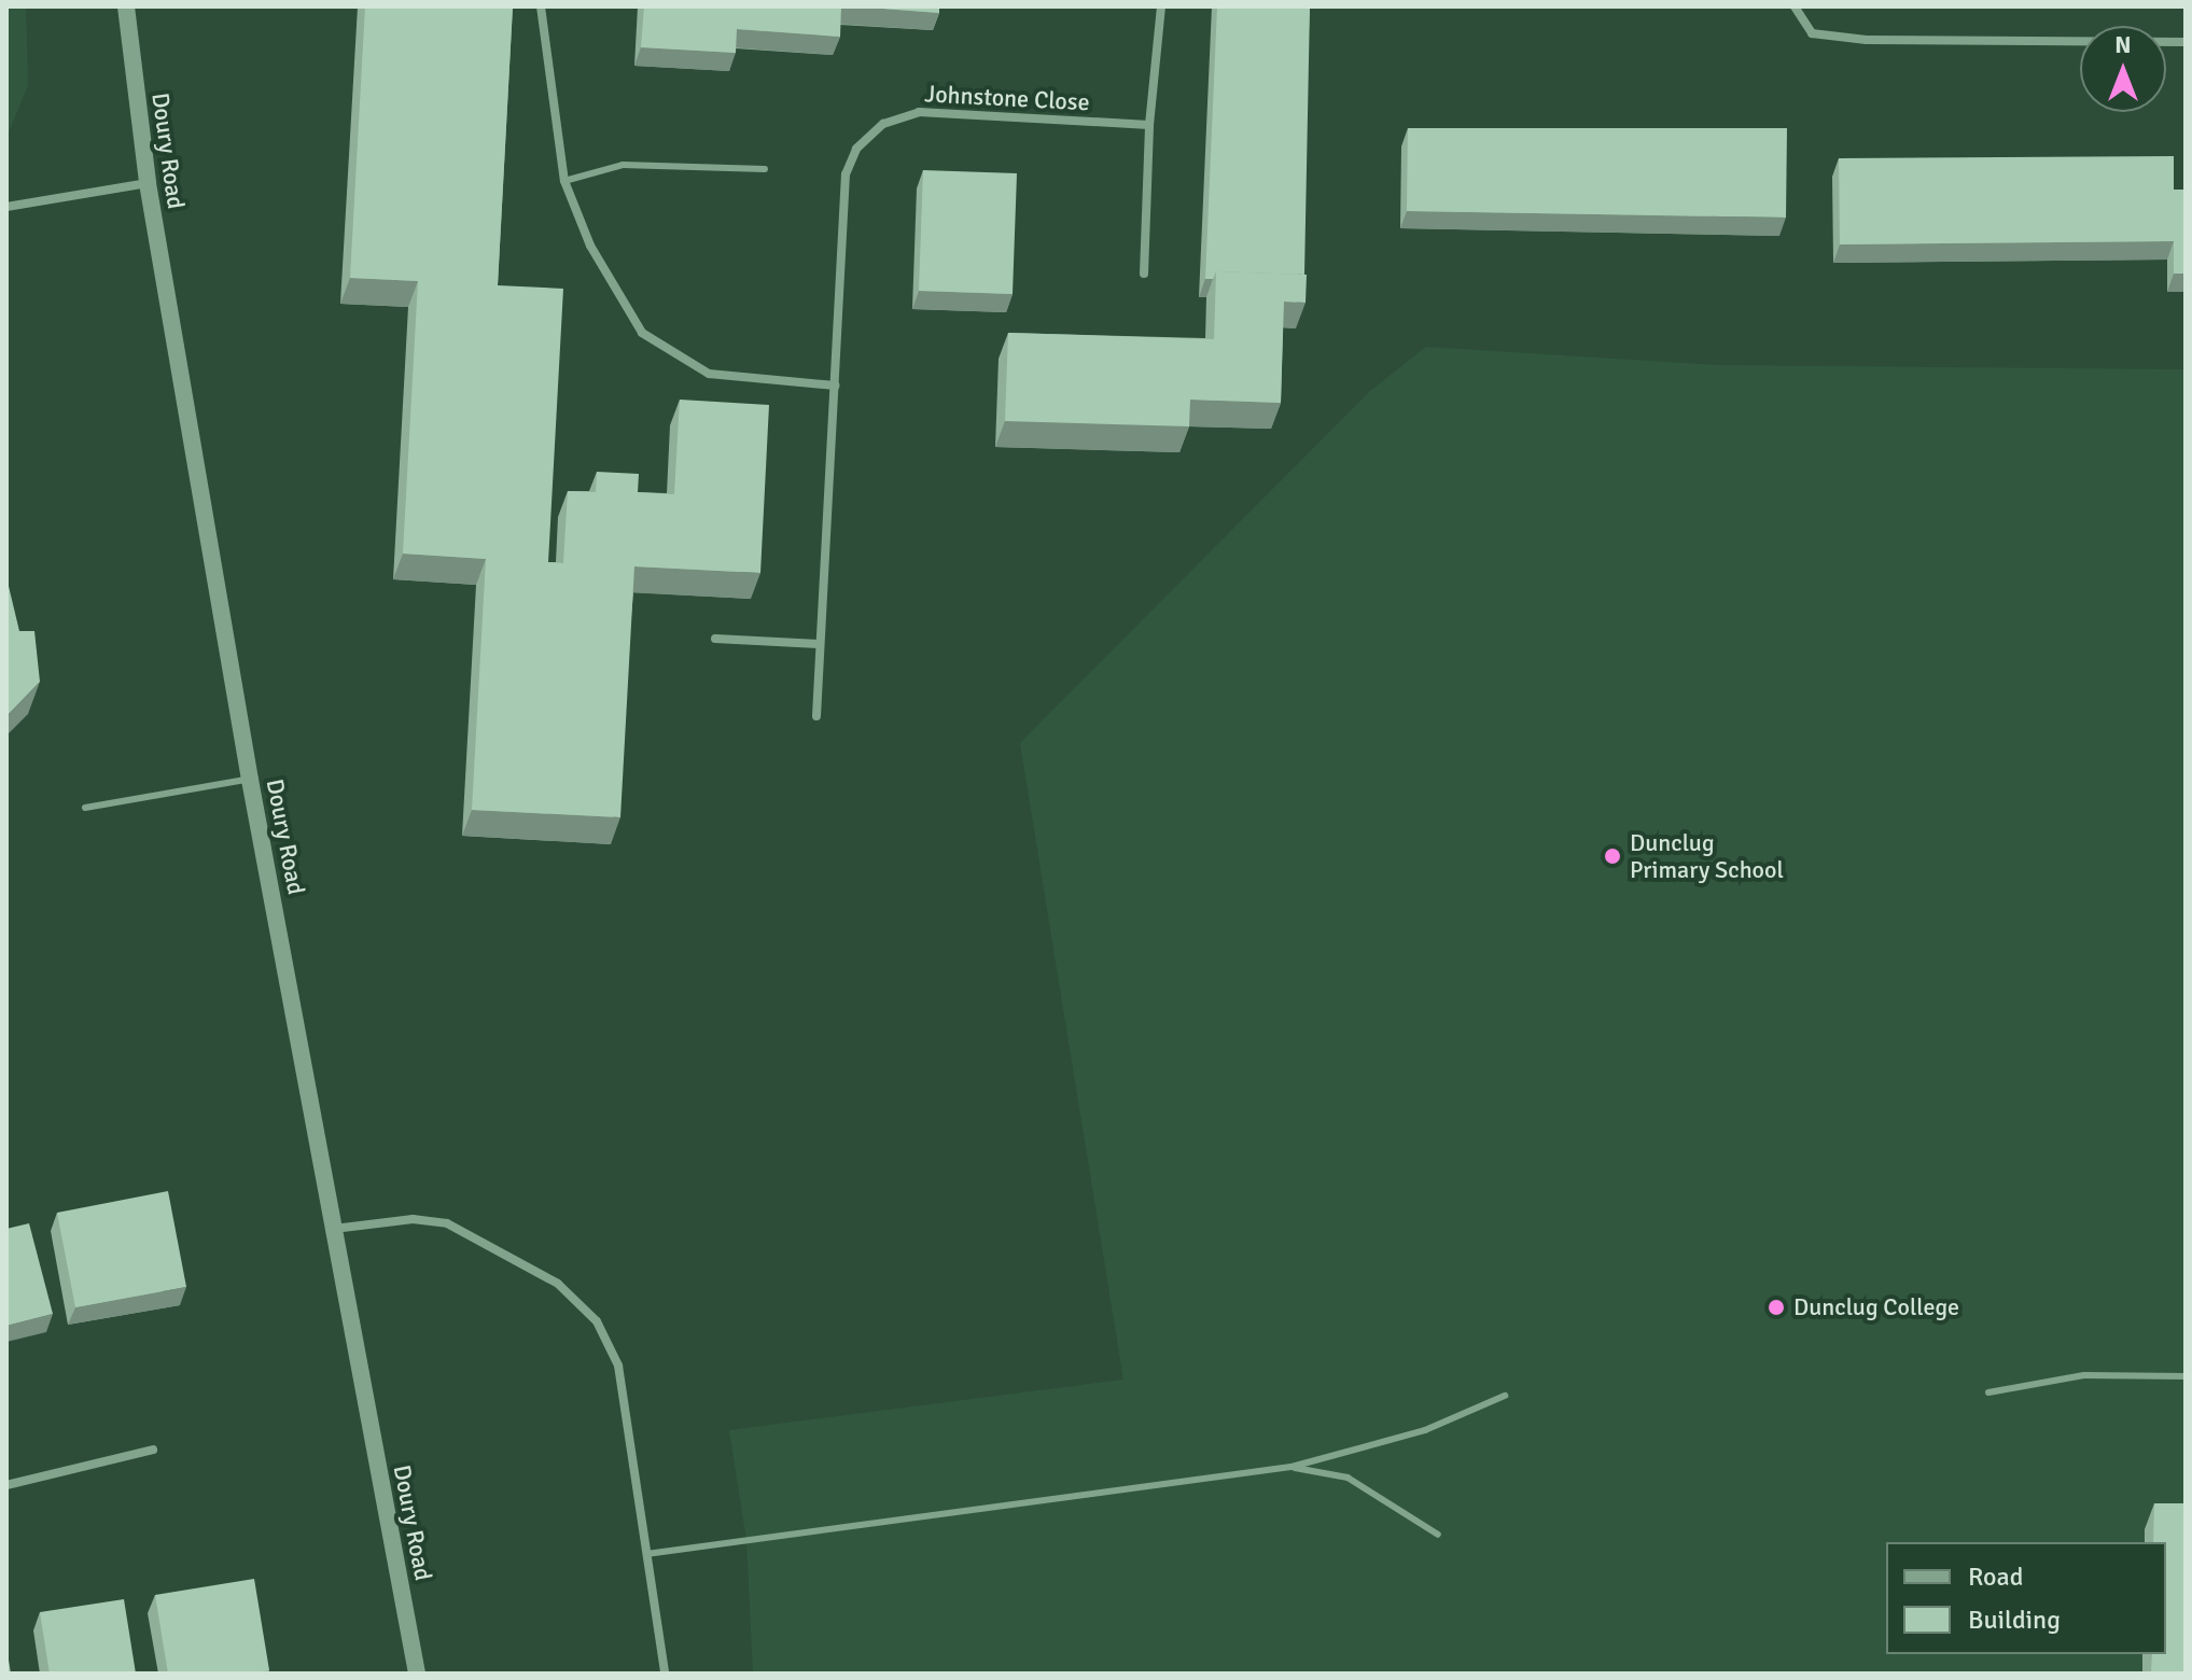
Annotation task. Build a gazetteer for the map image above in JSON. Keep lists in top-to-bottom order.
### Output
{
  "streets": {
    "street": ["Johnstone Close", "Doury Road"]
  },
  "places": ["Dunclug Primary School", "Dunclug College"],
  "legend": ["Road", "Building"],
  "north": "top"
}
